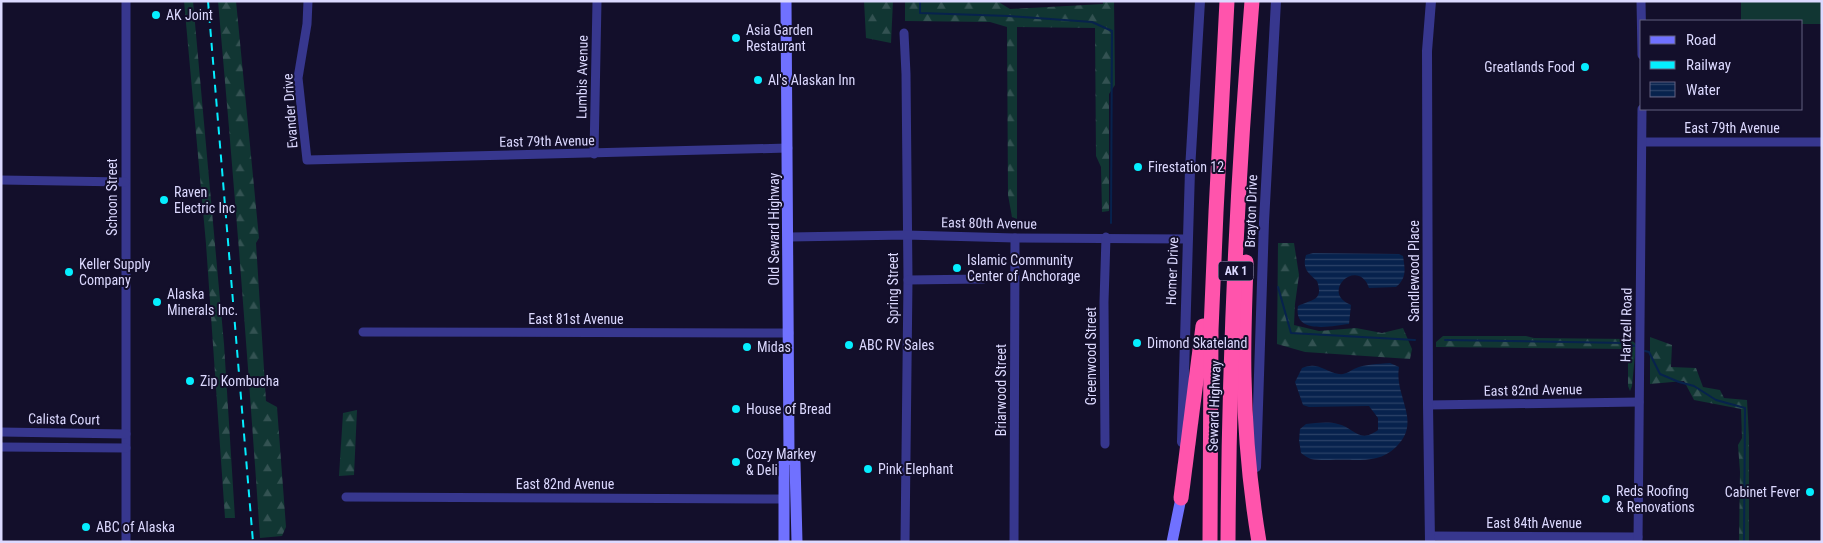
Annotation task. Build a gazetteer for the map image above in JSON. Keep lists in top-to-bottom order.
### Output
{
  "streets": {
    "highway": ["AK 1", "Seward Highway"],
    "main road": ["Old Seward Highway", "Homer Drive"],
    "street": [
      "Lumbis Avenue",
      "Evander Drive",
      "East 79th Avenue",
      "Schoon Street",
      "Brayton Drive",
      "East 80th Avenue",
      "Sandlewood Place",
      "Spring Street",
      "East 81st Avenue",
      "Hartzell Road",
      "Greenwood Street",
      "Briarwood Street",
      "East 82nd Avenue",
      "Calista Court",
      "East 84th Avenue"
    ]
  },
  "crossings": [
    ["Lumbis Avenue", "East 79th Avenue"],
    ["Evander Drive", "East 79th Avenue"],
    ["East 79th Avenue", "Old Seward Highway"],
    ["East 79th Avenue", "Hartzell Road"],
    ["Schoon Street", "Calista Court"],
    ["East 80th Avenue", "Old Seward Highway"],
    ["East 80th Avenue", "Homer Drive"],
    ["East 80th Avenue", "Spring Street"],
    ["East 80th Avenue", "Greenwood Street"],
    ["East 80th Avenue", "Briarwood Street"],
    ["Old Seward Highway", "East 81st Avenue"],
    ["Old Seward Highway", "East 82nd Avenue"],
    ["Sandlewood Place", "East 82nd Avenue"],
    ["Sandlewood Place", "East 84th Avenue"],
    ["Hartzell Road", "East 82nd Avenue"],
    ["Hartzell Road", "East 84th Avenue"]
  ],
  "places": [
    "AK Joint",
    "Asia Garden Restaurant",
    "Greatlands Food",
    "Al's Alaskan Inn",
    "Firestation 12",
    "Raven Electric Inc",
    "Islamic Community Center of Anchorage",
    "Keller Supply Company",
    "Alaska Minerals Inc.",
    "Dimond Skateland",
    "ABC RV Sales",
    "Midas",
    "Zip Kombucha",
    "House of Bread",
    "Cozy Markey & Deli",
    "Pink Elephant",
    "Cabinet Fever",
    "Reds Roofing & Renovations",
    "ABC of Alaska"
  ],
  "legend": ["Road", "Railway", "Water"]
}
